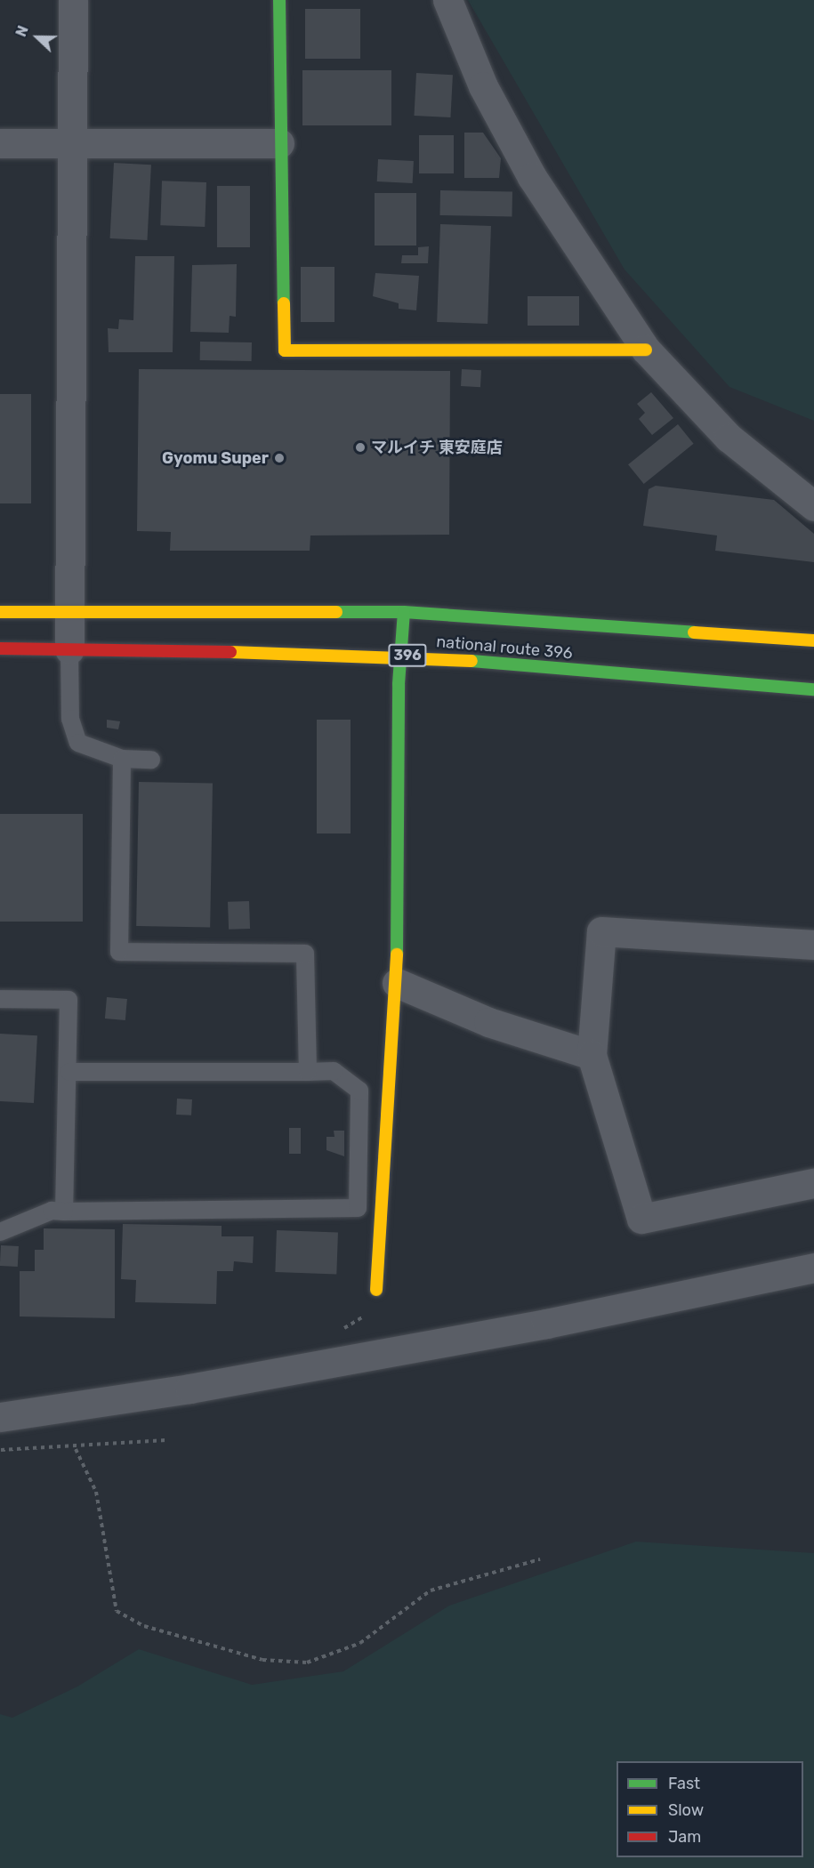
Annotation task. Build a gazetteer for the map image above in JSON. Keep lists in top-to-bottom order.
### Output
{
  "streets": {
    "main road": ["national route 396", "396"]
  },
  "places": ["マルイチ 東安庭店", "Gyomu Super"],
  "legend": ["Fast", "Slow", "Jam"],
  "north": "left"
}
